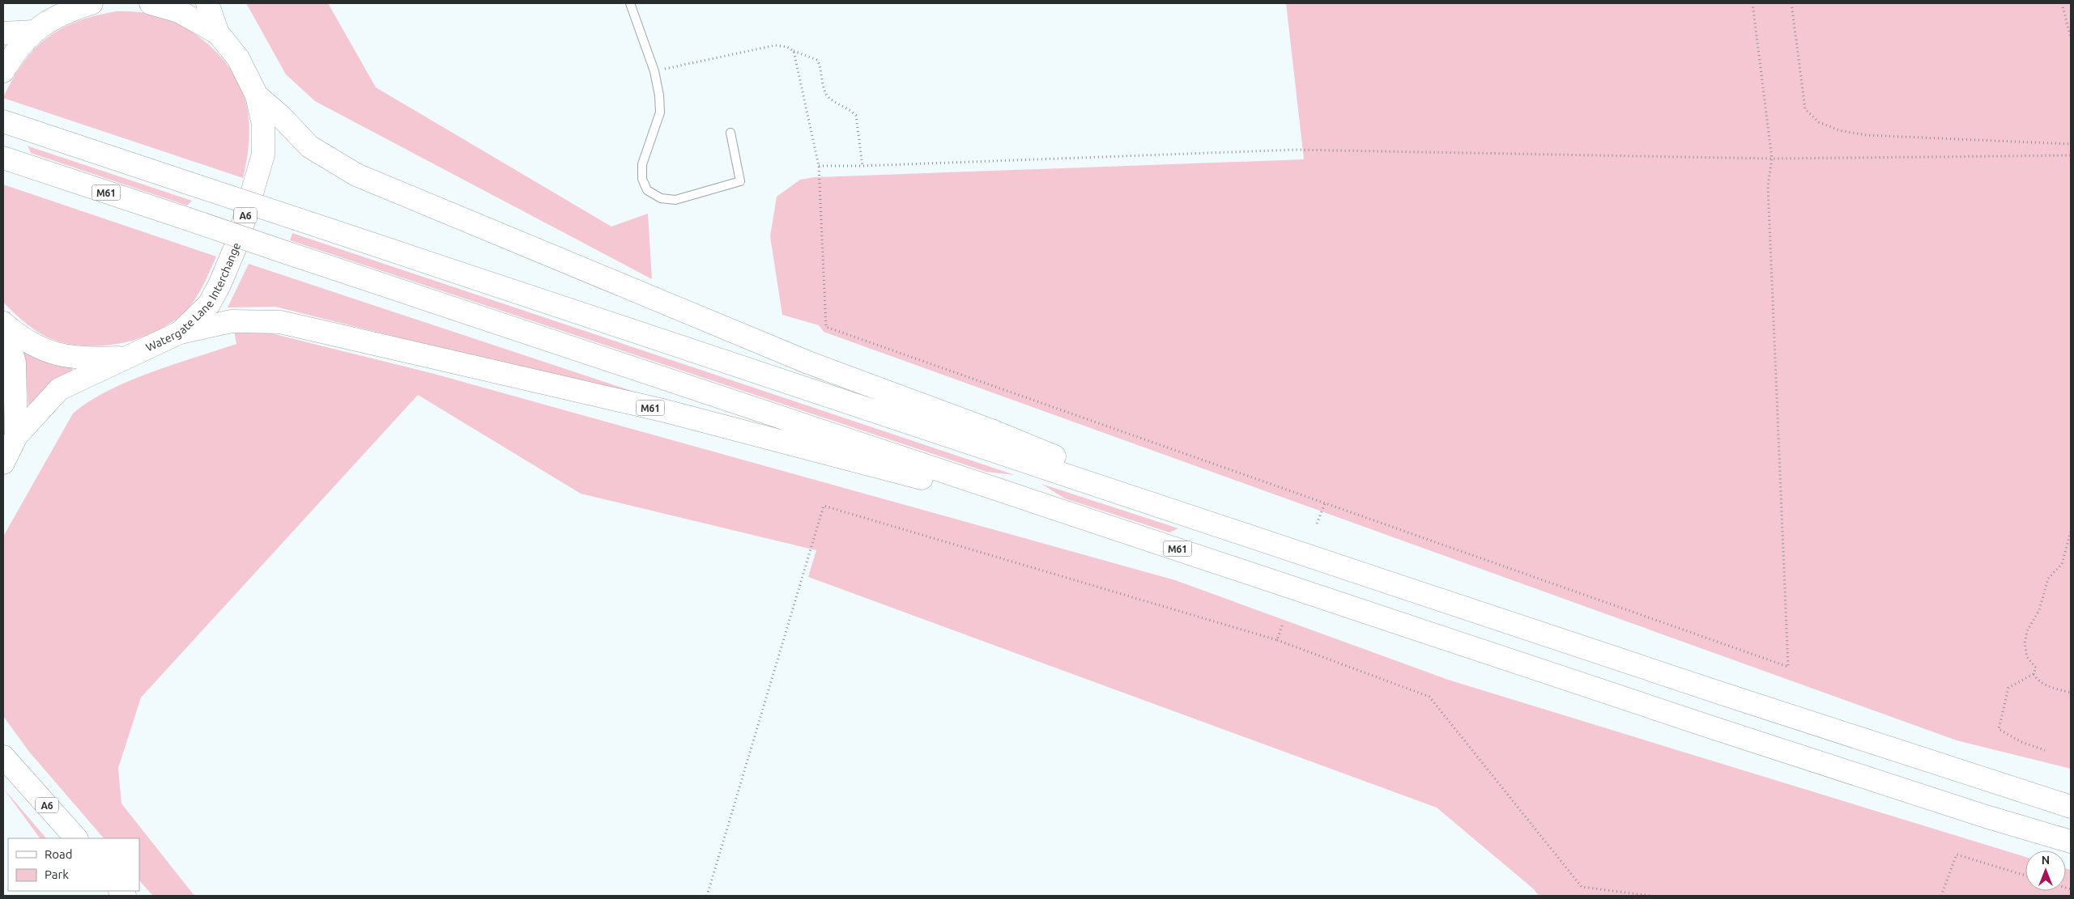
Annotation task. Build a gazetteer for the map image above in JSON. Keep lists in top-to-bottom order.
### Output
{
  "streets": {
    "main road": ["M61", "A6", "Watergate Lane Interchange"]
  },
  "crossings": [
    ["M61", "Watergate Lane Interchange"],
    ["A6", "Watergate Lane Interchange"]
  ],
  "legend": ["Road", "Park"],
  "north": "top"
}
